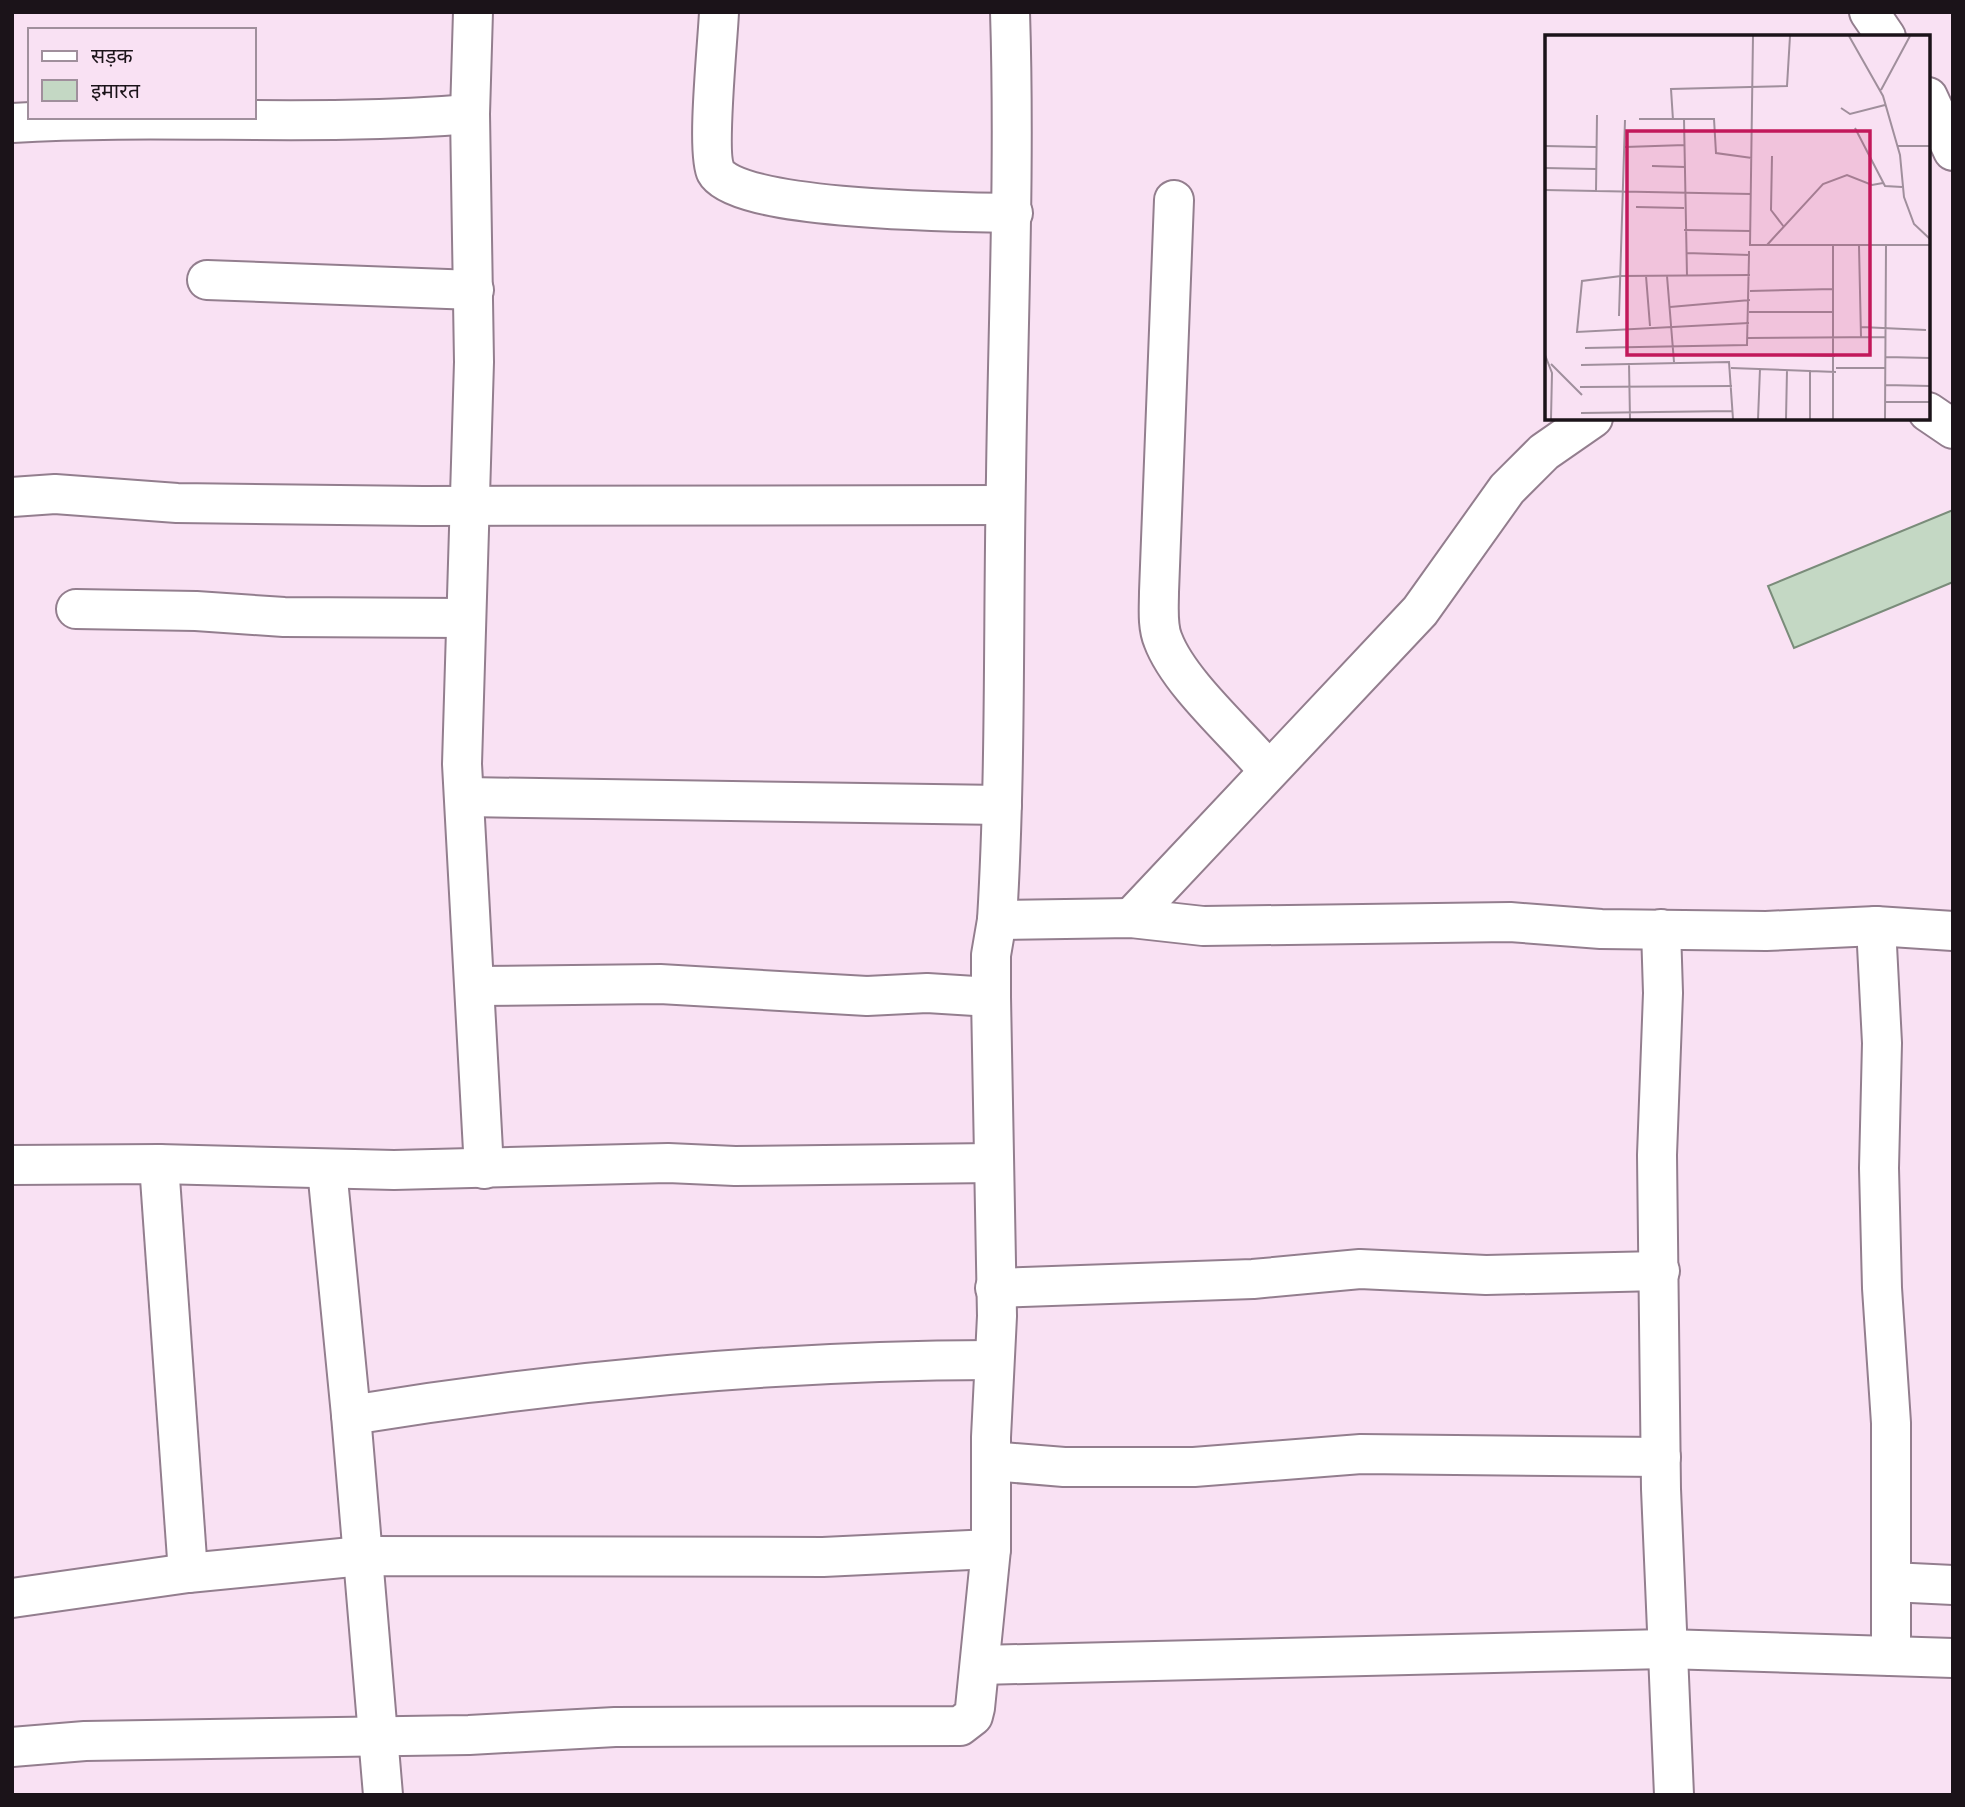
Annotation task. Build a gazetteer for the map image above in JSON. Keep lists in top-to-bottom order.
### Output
{
  "legend": ["सड़क", "इमारत"]
}
